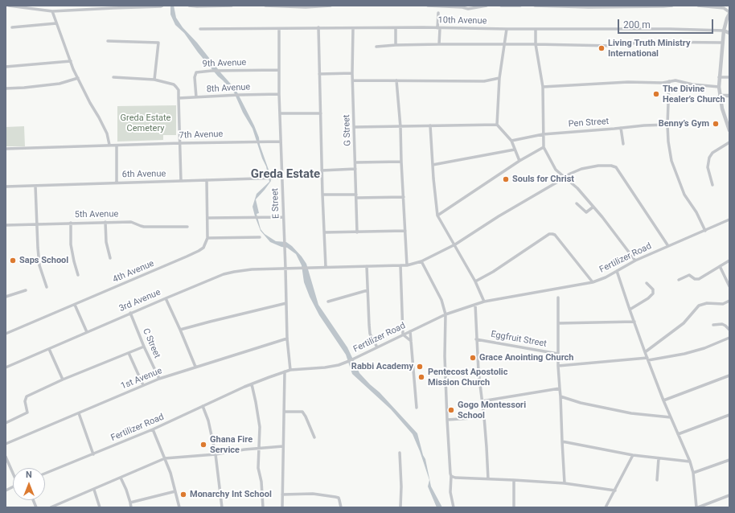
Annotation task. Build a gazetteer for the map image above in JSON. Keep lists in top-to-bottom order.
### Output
{
  "streets": {
    "street": [
      "10th Avenue",
      "9th Avenue",
      "8th Avenue",
      "Pen Street",
      "G Street",
      "7th Avenue",
      "6th Avenue",
      "E Street",
      "5th Avenue",
      "Fertilizer Road",
      "4th Avenue",
      "3rd Avenue",
      "Eggfruit Street",
      "C Street",
      "1st Avenue"
    ]
  },
  "crossings": [
    ["10th Avenue", "G Street"],
    ["10th Avenue", "E Street"],
    ["9th Avenue", "8th Avenue"],
    ["9th Avenue", "E Street"],
    ["8th Avenue", "E Street"],
    ["7th Avenue", "E Street"],
    ["6th Avenue", "E Street"],
    ["E Street", "Fertilizer Road"],
    ["E Street", "3rd Avenue"],
    ["E Street", "1st Avenue"],
    ["Fertilizer Road", "3rd Avenue"],
    ["3rd Avenue", "C Street"],
    ["C Street", "1st Avenue"]
  ],
  "districts": ["Greda Estate"],
  "parks": ["Greda Estate Cemetery"],
  "places": [
    "Living Truth Ministry International",
    "The Divine Healer’s Church",
    "Benny’s Gym",
    "Souls for Christ",
    "Saps School",
    "Grace Anointing Church",
    "Rabbi Academy",
    "Pentecost Apostolic Mission Church",
    "Gogo Montessori School",
    "Ghana Fire Service",
    "Monarchy Int School"
  ],
  "scale_bar": "200 m",
  "north": "top"
}
